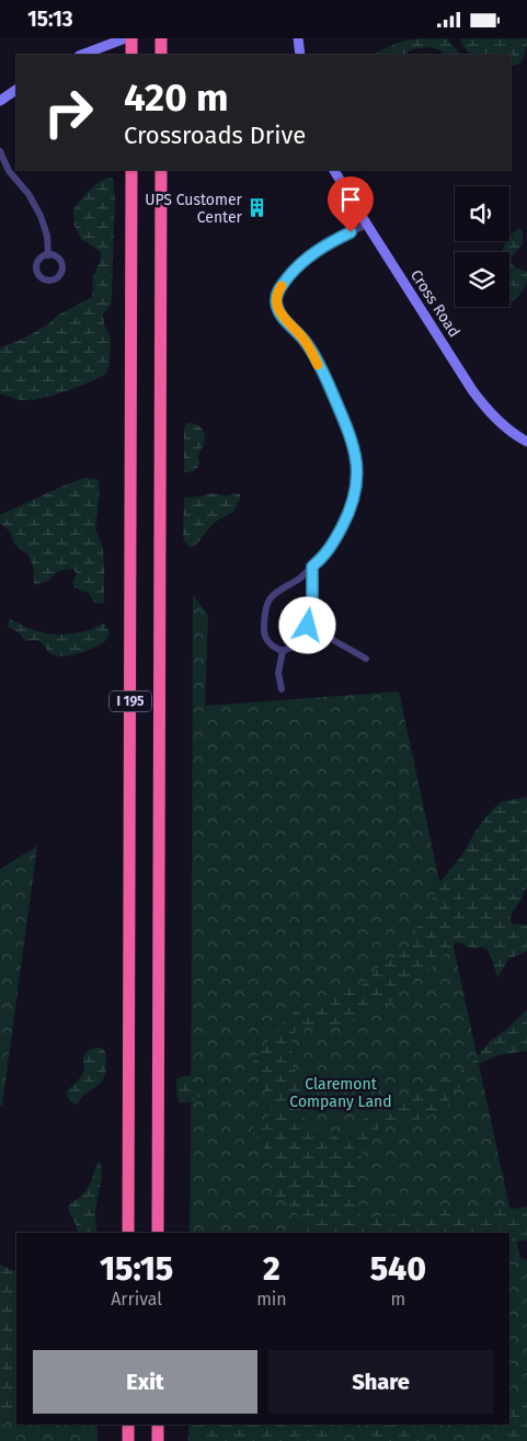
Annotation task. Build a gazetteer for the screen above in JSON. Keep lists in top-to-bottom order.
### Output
{
  "streets": {
    "highway": ["I 195"],
    "street": ["Cross Road"]
  },
  "parks": ["Claremont Company Land"],
  "places": {
    "building": ["UPS Customer Center"]
  },
  "page": {
    "status": "15:13",
    "turn": ["420 m", "Crossroads Drive"],
    "eta": [
      "15:15",
      "Arrival",
      "2",
      "min",
      "540",
      "m"
    ],
    "buttons": ["Exit", "Share"]
  }
}
